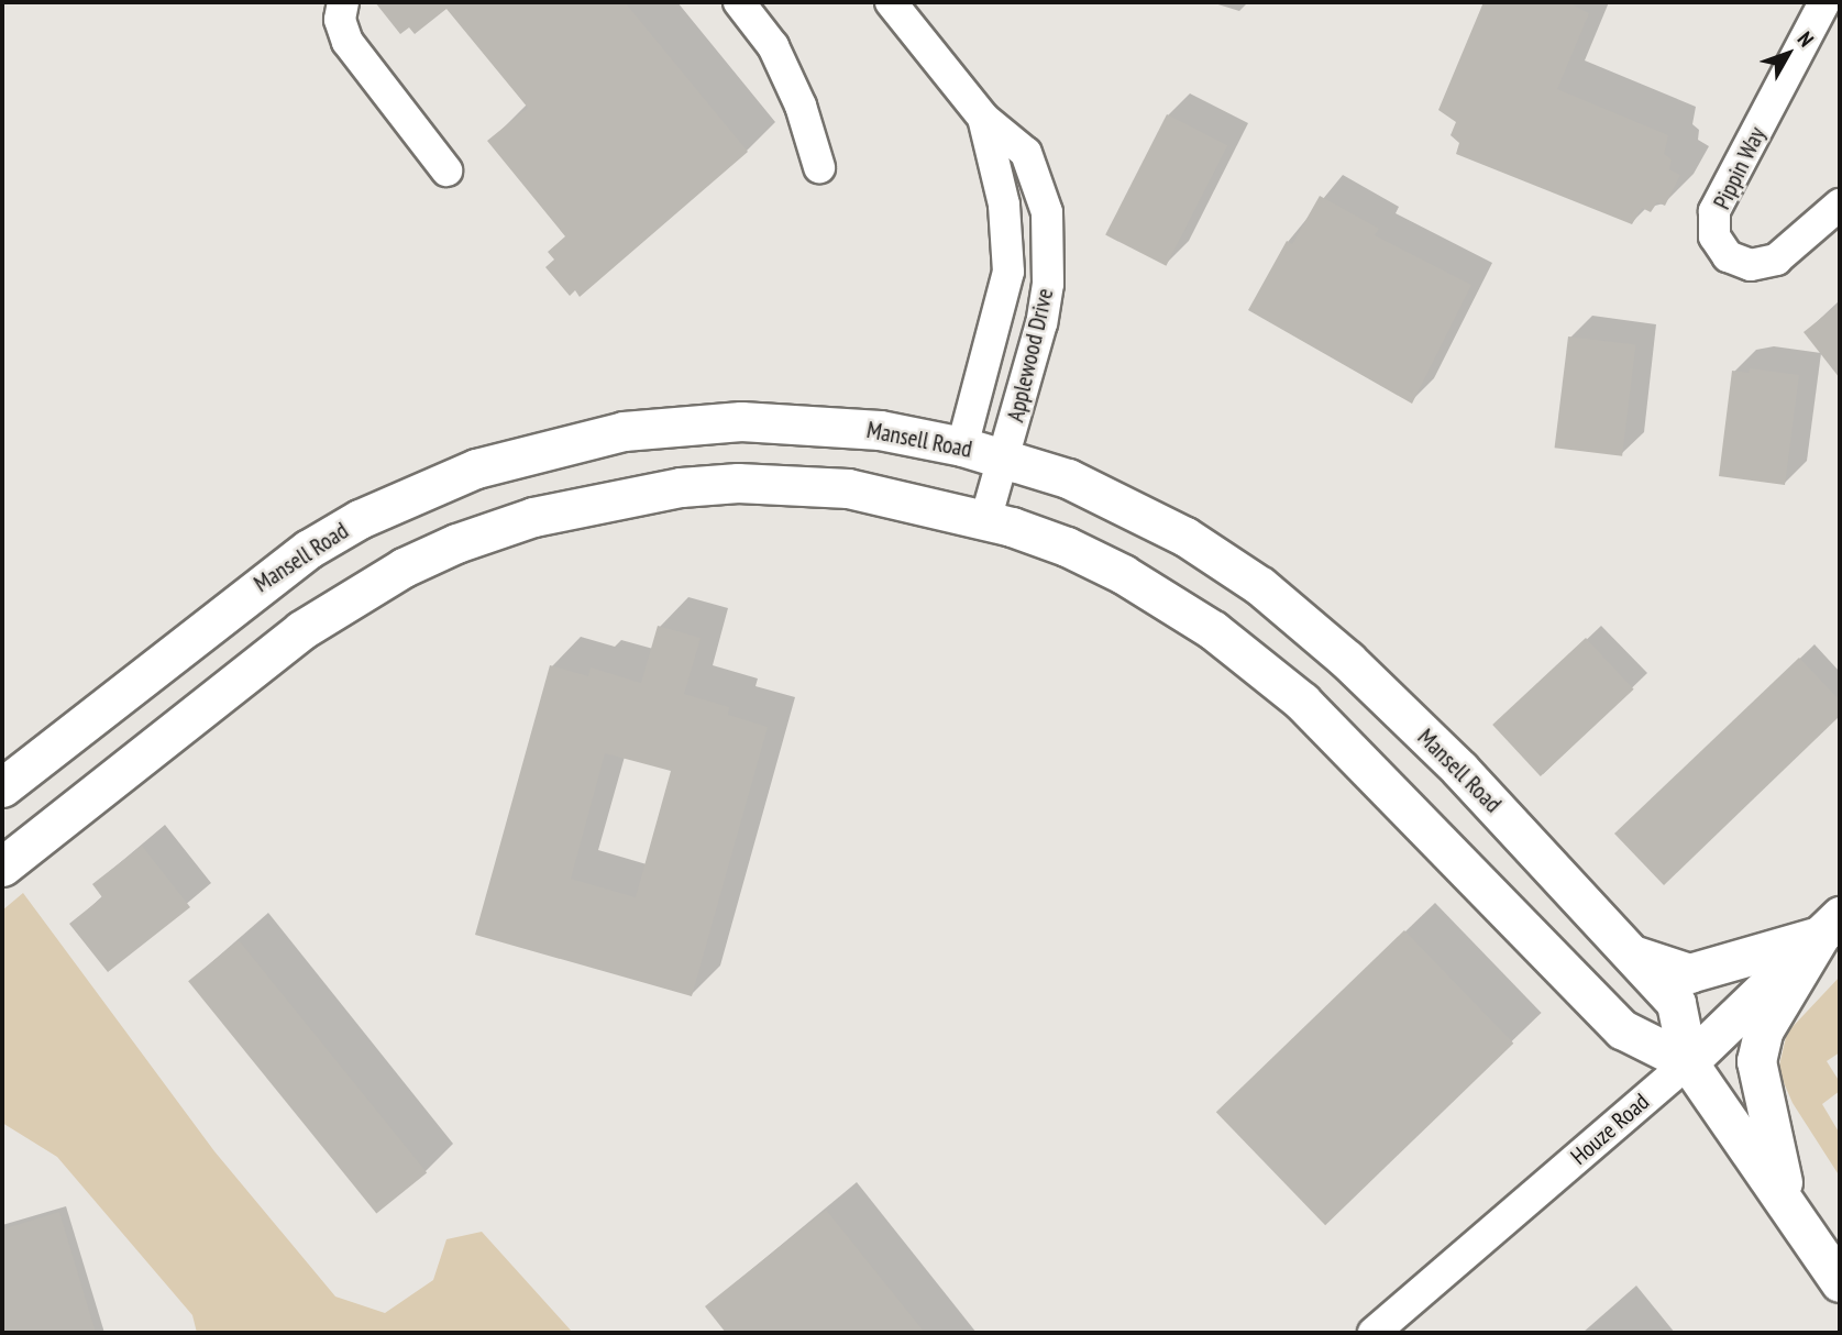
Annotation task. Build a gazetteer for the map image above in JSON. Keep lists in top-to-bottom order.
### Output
{
  "streets": {
    "main road": ["Mansell Road", "Houze Road"],
    "street": ["Pippin Way", "Applewood Drive"]
  },
  "crossings": [
    ["Applewood Drive", "Mansell Road"],
    ["Mansell Road", "Houze Road"]
  ],
  "north": "top right"
}
